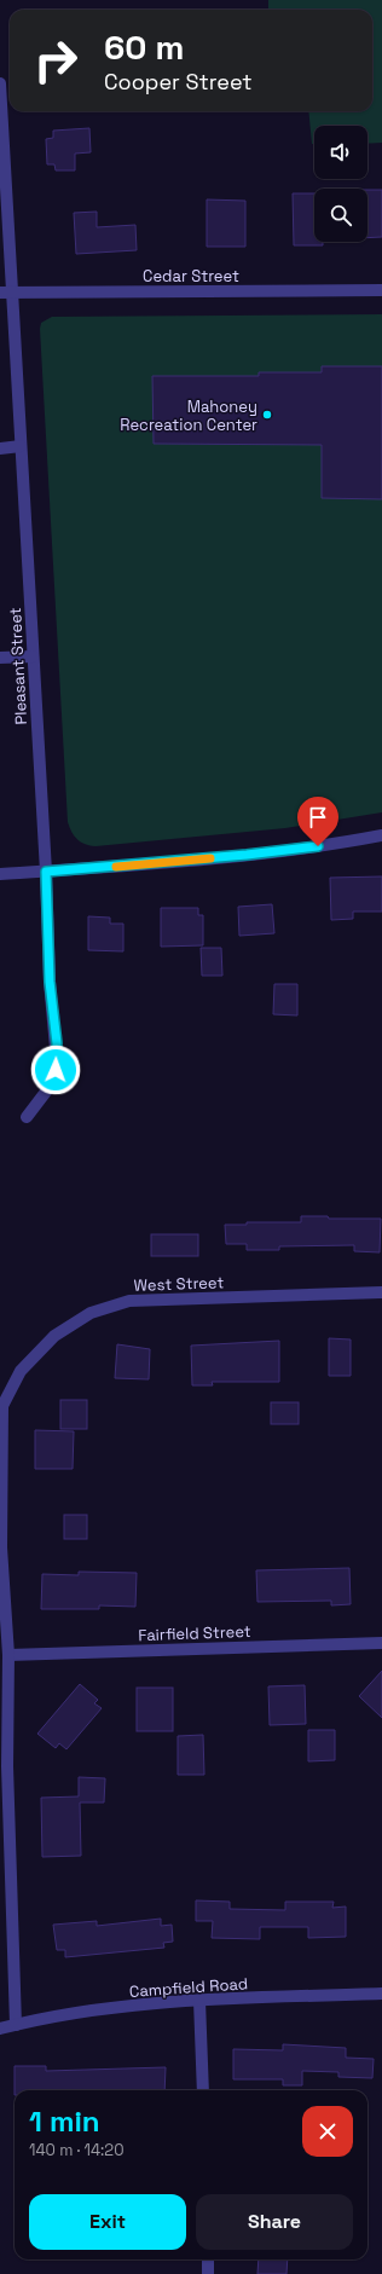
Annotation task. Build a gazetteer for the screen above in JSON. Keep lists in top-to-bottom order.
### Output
{
  "streets": {
    "street": [
      "Cedar Street",
      "Pleasant Street",
      "West Street",
      "Fairfield Street",
      "Campfield Road"
    ]
  },
  "crossings": [
    ["Cedar Street", "Pleasant Street"],
    ["West Street", "Fairfield Street"],
    ["West Street", "Campfield Road"]
  ],
  "places": ["Mahoney Recreation Center"],
  "page": {
    "turn": ["60 m", "Cooper Street"],
    "heading": ["1 min", "140 m · 14:20"],
    "buttons": ["Exit", "Share"]
  }
}
